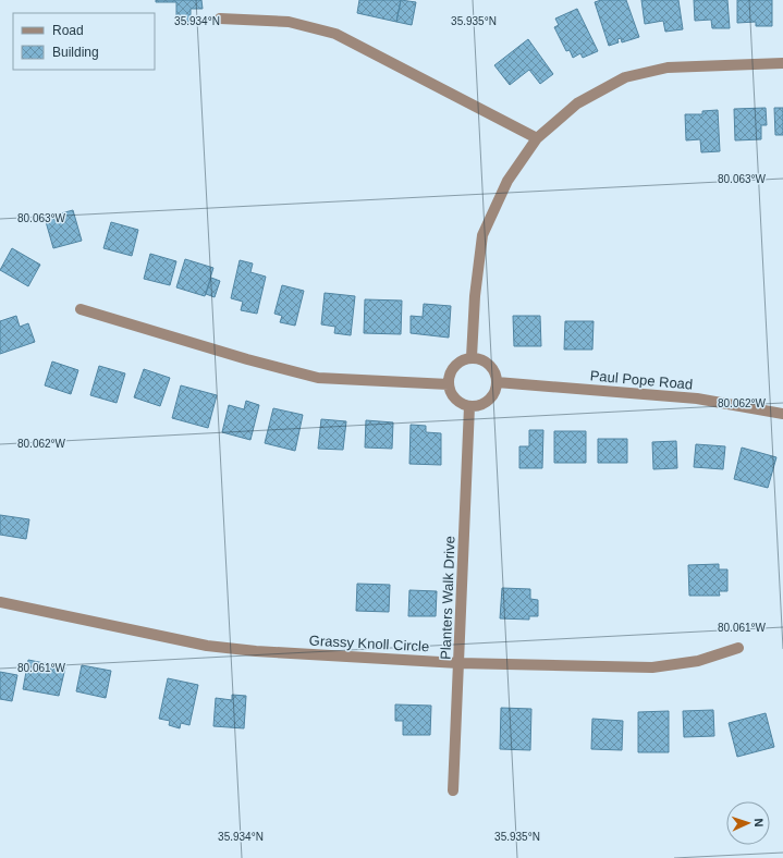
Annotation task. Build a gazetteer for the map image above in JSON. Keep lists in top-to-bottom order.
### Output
{
  "streets": {
    "street": ["Paul Pope Road", "Planters Walk Drive", "Grassy Knoll Circle"]
  },
  "crossings": [
    ["Paul Pope Road", "Planters Walk Drive"],
    ["Planters Walk Drive", "Grassy Knoll Circle"]
  ],
  "legend": ["Road", "Building"],
  "north": "right",
  "coordinates": [
    "35.934°N",
    "35.935°N",
    "80.063°W",
    "80.062°W",
    "80.061°W"
  ]
}
